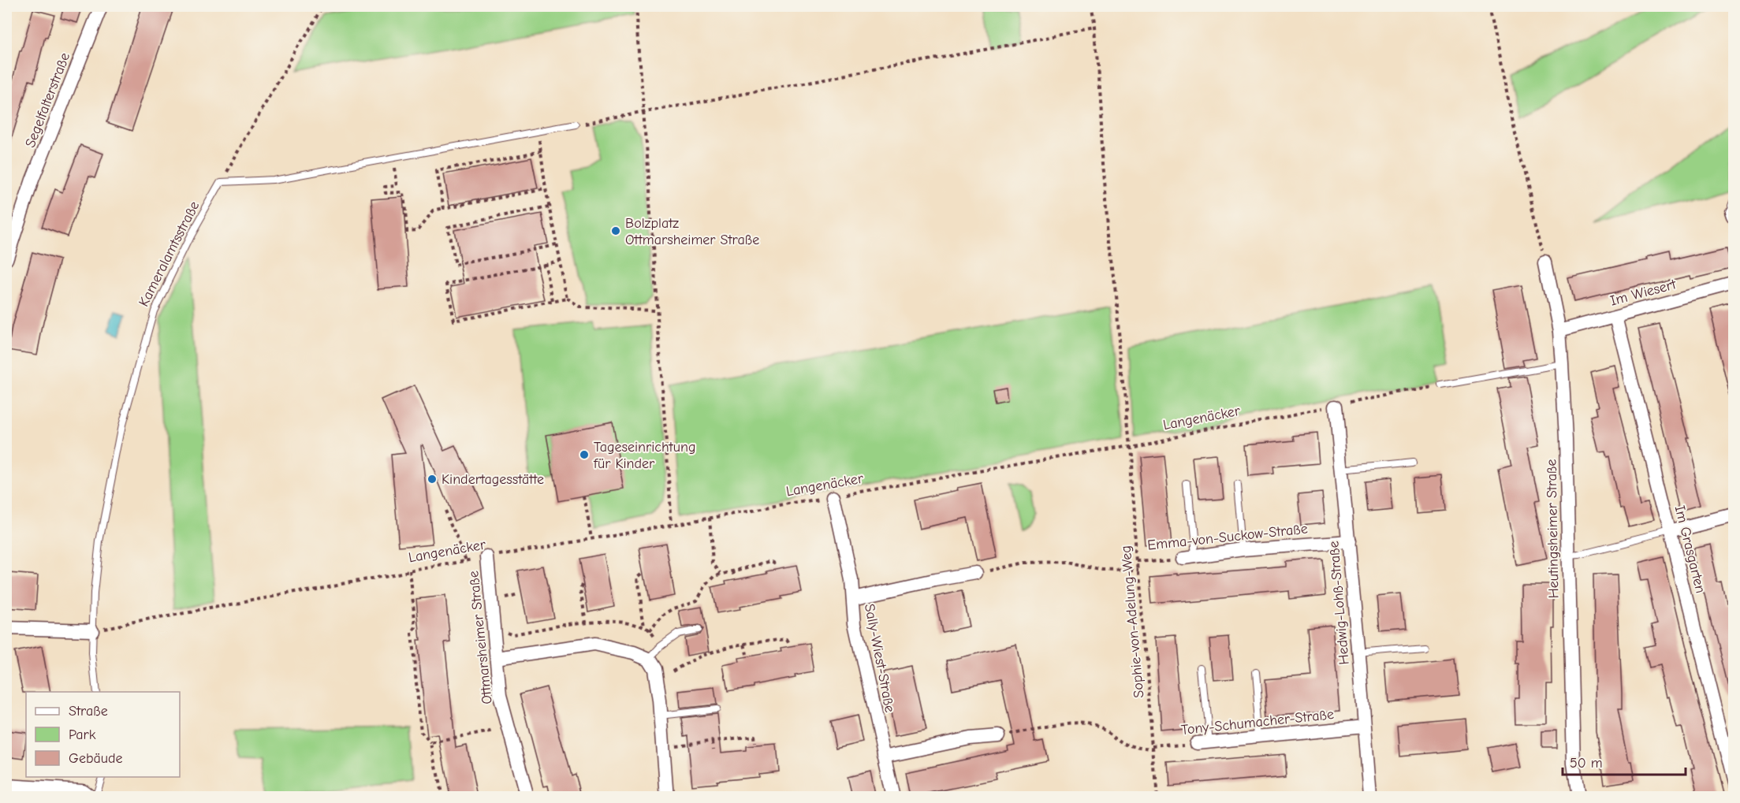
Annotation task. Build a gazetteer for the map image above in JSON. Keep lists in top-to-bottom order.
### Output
{
  "streets": {
    "street": [
      "Segelfalterstraße",
      "Im Wiesert",
      "Heutingsheimer Straße",
      "Emma-von-Suckow-Straße",
      "Im Grasgarten",
      "Hedwig-Lohß-Straße",
      "Ottmarsheimer Straße",
      "Sally-Wiest-Straße",
      "Tony-Schumacher-Straße"
    ],
    "lane": ["Kameralamtsstraße"],
    "path": ["Langenäcker", "Sophie-von-Adelung-Weg"]
  },
  "crossings": [
    ["Kameralamtsstraße", "Langenäcker"],
    ["Im Wiesert", "Heutingsheimer Straße"],
    ["Im Wiesert", "Im Grasgarten"],
    ["Langenäcker", "Hedwig-Lohß-Straße"],
    ["Langenäcker", "Sophie-von-Adelung-Weg"],
    ["Langenäcker", "Ottmarsheimer Straße"],
    ["Langenäcker", "Sally-Wiest-Straße"],
    ["Emma-von-Suckow-Straße", "Hedwig-Lohß-Straße"],
    ["Emma-von-Suckow-Straße", "Sophie-von-Adelung-Weg"],
    ["Hedwig-Lohß-Straße", "Tony-Schumacher-Straße"],
    ["Sophie-von-Adelung-Weg", "Tony-Schumacher-Straße"]
  ],
  "places": ["Bolzplatz Ottmarsheimer Straße", "Tageseinrichtung für Kinder", "Kindertagesstätte"],
  "legend": ["Straße", "Park", "Gebäude"],
  "scale_bar": "50 m"
}
